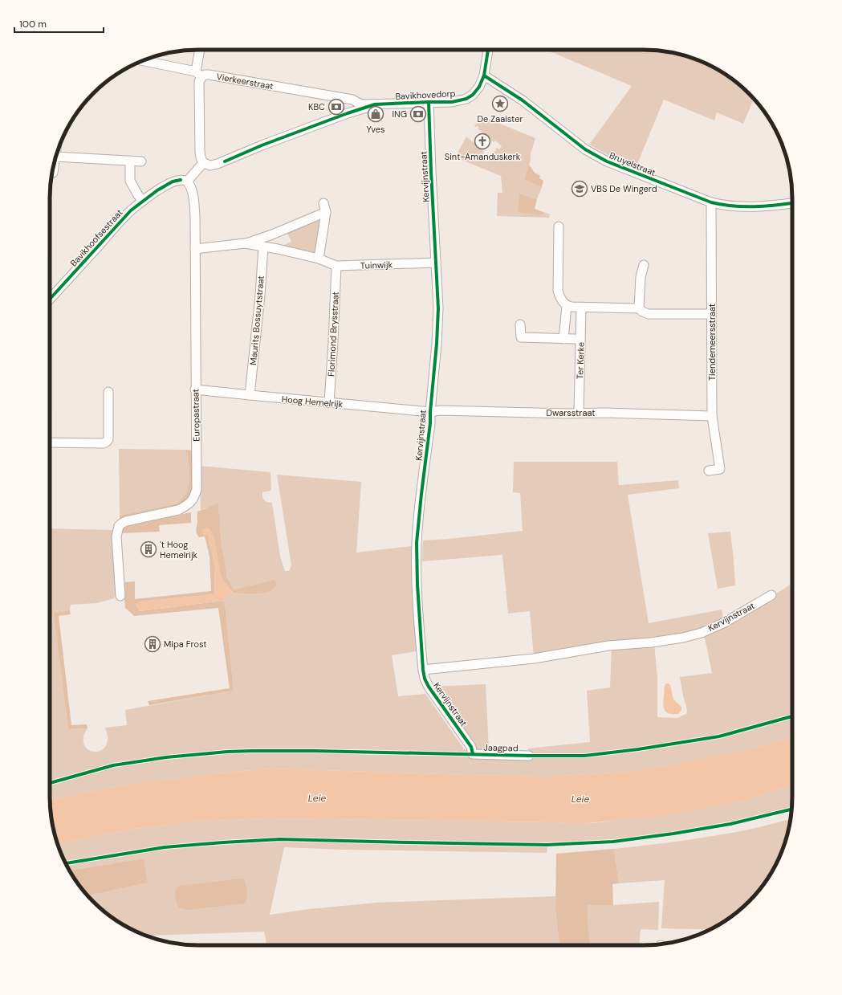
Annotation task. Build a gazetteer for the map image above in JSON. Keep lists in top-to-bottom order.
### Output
{
  "streets": {
    "street": [
      "Vierkeerstraat",
      "Bavikhovedorp",
      "Bruyelstraat",
      "Kervijnstraat",
      "Bavikhoofsestraat",
      "Tuinwijk",
      "Maurits Bossuytstraat",
      "Florimond Brysstraat",
      "Tiendemeersstraat",
      "Ter Kerke",
      "Hoog Hemelrijk",
      "Dwarsstraat",
      "Europastraat",
      "Jaagpad"
    ]
  },
  "crossings": [
    ["Vierkeerstraat", "Bavikhovedorp"],
    ["Bavikhovedorp", "Bruyelstraat"],
    ["Bavikhovedorp", "Kervijnstraat"],
    ["Bruyelstraat", "Tiendemeersstraat"],
    ["Kervijnstraat", "Tuinwijk"],
    ["Kervijnstraat", "Hoog Hemelrijk"],
    ["Kervijnstraat", "Dwarsstraat"],
    ["Kervijnstraat", "Jaagpad"],
    ["Bavikhoofsestraat", "Europastraat"],
    ["Tuinwijk", "Maurits Bossuytstraat"],
    ["Tuinwijk", "Florimond Brysstraat"],
    ["Tuinwijk", "Europastraat"],
    ["Maurits Bossuytstraat", "Hoog Hemelrijk"],
    ["Florimond Brysstraat", "Hoog Hemelrijk"],
    ["Tiendemeersstraat", "Dwarsstraat"],
    ["Ter Kerke", "Dwarsstraat"],
    ["Hoog Hemelrijk", "Dwarsstraat"],
    ["Hoog Hemelrijk", "Europastraat"]
  ],
  "water": ["Leie"],
  "places": {
    "place": ["De Zaaister"],
    "bank": ["KBC", "ING"],
    "shop": ["Yves"],
    "church": ["Sint-Amanduskerk"],
    "school or university": ["VBS De Wingerd"],
    "building": ["'t Hoog Hemelrijk", "Mipa Frost"]
  },
  "scale_bar": "100 m"
}
